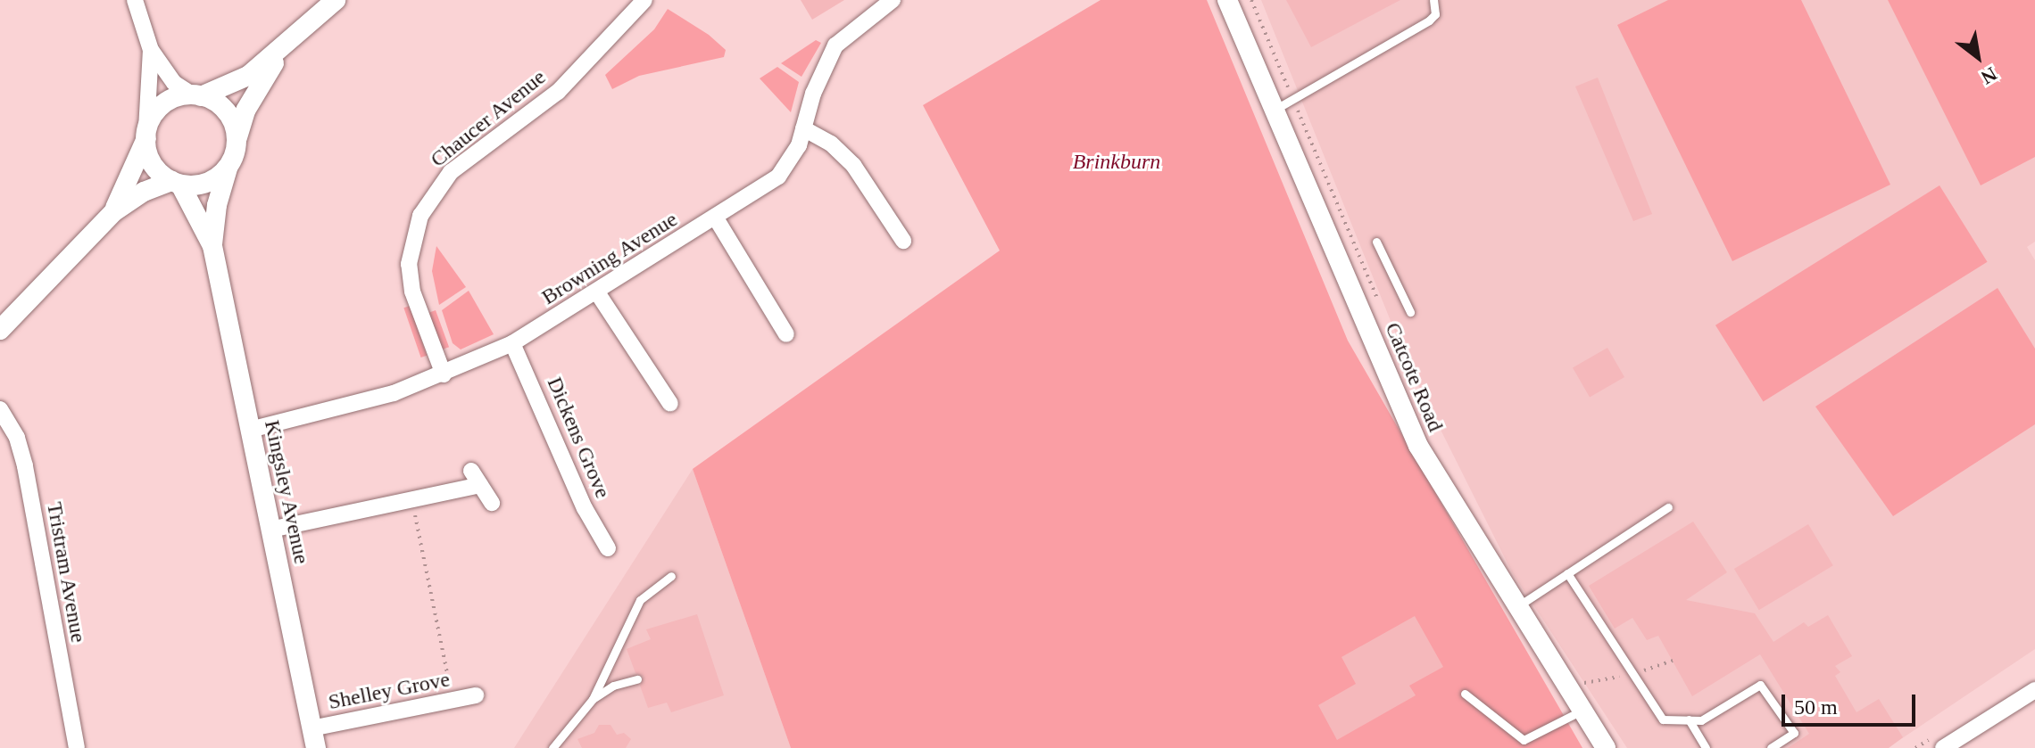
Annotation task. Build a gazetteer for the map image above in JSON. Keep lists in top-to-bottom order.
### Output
{
  "streets": {
    "street": [
      "Chaucer Avenue",
      "Browning Avenue",
      "Catcote Road",
      "Dickens Grove",
      "Kingsley Avenue",
      "Tristram Avenue",
      "Shelley Grove"
    ]
  },
  "crossings": [
    ["Chaucer Avenue", "Browning Avenue"],
    ["Browning Avenue", "Dickens Grove"],
    ["Browning Avenue", "Kingsley Avenue"],
    ["Kingsley Avenue", "Shelley Grove"]
  ],
  "parks": ["Brinkburn"],
  "scale_bar": "50 m",
  "north": "bottom right"
}
